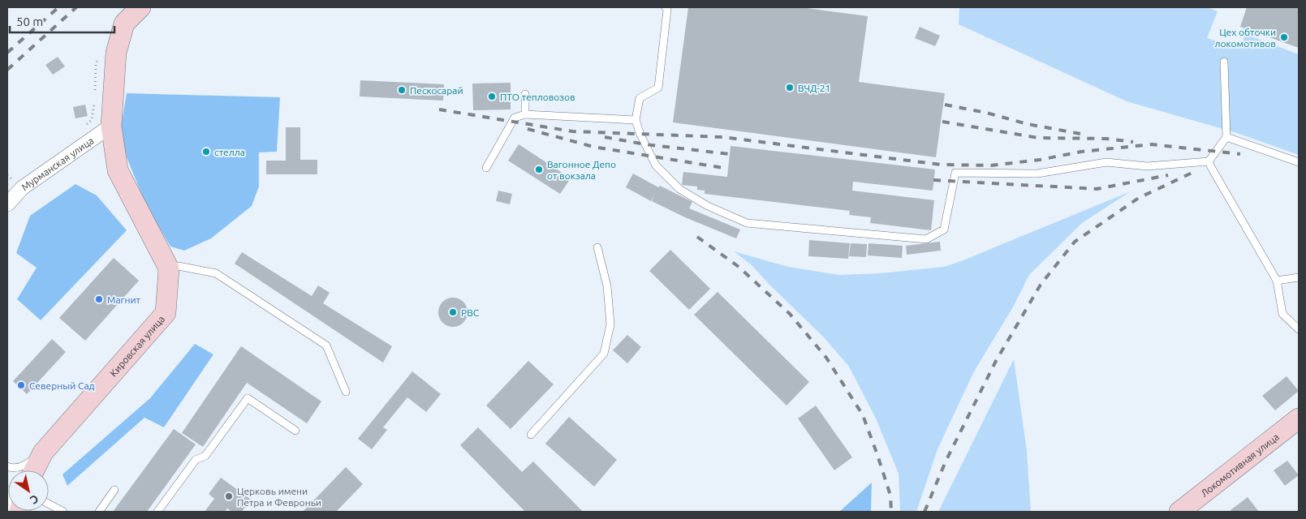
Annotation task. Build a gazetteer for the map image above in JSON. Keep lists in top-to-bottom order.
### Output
{
  "streets": {
    "main road": ["Кировская улица", "Локомотивная улица"],
    "street": ["Мурманская улица"]
  },
  "crossings": [
    ["Мурманская улица", "Кировская улица"]
  ],
  "places": [
    "Цех обточки локомотивов",
    "ВЧД-21",
    "Пескосарай",
    "ПТО тепловозов",
    "стелла",
    "Вагонное Депо от вокзала",
    "Магнит",
    "РВС",
    "Северный Сад",
    "Церковь имени Петра и Февроньи"
  ],
  "scale_bar": "50 m",
  "north": "bottom right"
}
